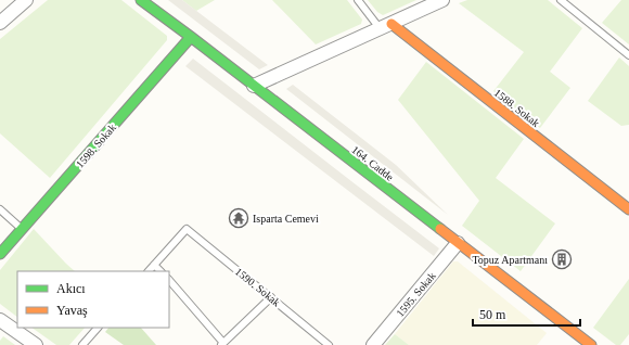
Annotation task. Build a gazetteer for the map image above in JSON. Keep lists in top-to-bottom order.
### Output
{
  "streets": {
    "street": [
      "1588. Sokak",
      "1598. Sokak",
      "164. Cadde",
      "1595. Sokak"
    ],
    "lane": ["1590. Sokak"]
  },
  "crossings": [
    ["1598. Sokak", "164. Cadde"],
    ["164. Cadde", "1595. Sokak"]
  ],
  "places": {
    "temple": ["Isparta Cemevi"],
    "building": ["Topuz Apartmanı"]
  },
  "legend": ["Akıcı", "Yavaş"],
  "scale_bar": "50 m"
}
